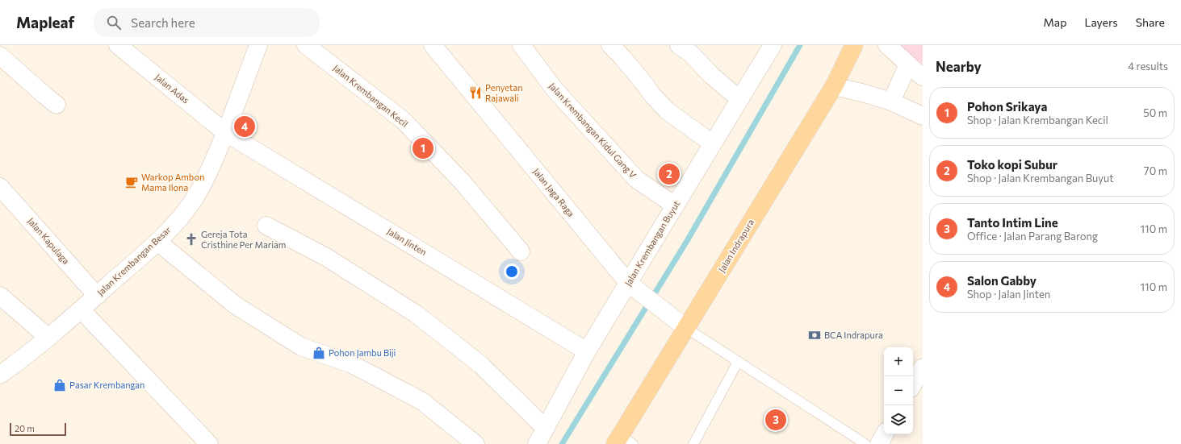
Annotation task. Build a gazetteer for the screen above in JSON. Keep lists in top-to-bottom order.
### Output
{
  "streets": {
    "main road": ["Jalan Indrapura"],
    "street": [
      "Jalan Adas",
      "Jalan Krembangan Kecil",
      "Jalan Krembangan Kidul Gang V",
      "Jalan Jaga Raga",
      "Jalan Kapulaga",
      "Jalan Jinten",
      "Jalan Krembangan Buyut",
      "Jalan Krembangan Besar"
    ]
  },
  "crossings": [
    ["Jalan Adas", "Jalan Jinten"],
    ["Jalan Adas", "Jalan Krembangan Besar"],
    ["Jalan Krembangan Kidul Gang V", "Jalan Krembangan Buyut"],
    ["Jalan Jaga Raga", "Jalan Krembangan Buyut"],
    ["Jalan Jaga Raga", "Jalan Indrapura"],
    ["Jalan Kapulaga", "Jalan Krembangan Besar"],
    ["Jalan Jinten", "Jalan Krembangan Buyut"],
    ["Jalan Jinten", "Jalan Krembangan Besar"]
  ],
  "places": {
    "restaurant": ["Penyetan Rajawali"],
    "cafe": ["Warkop Ambon Mama Ilona"],
    "church": ["Gereja Tota Cristhine Per Mariam"],
    "bank": ["BCA Indrapura"],
    "shop": ["Pohon Jambu Biji", "Pasar Krembangan"]
  },
  "scale_bar": "20 m",
  "page": {
    "header": "Mapleaf",
    "search": "Search here",
    "nav": ["Map", "Layers", "Share"],
    "heading": ["Nearby", "4 results"],
    "list": [
      {
        "mark": "1",
        "name": "Pohon Srikaya",
        "note": "Shop · Jalan Krembangan Kecil",
        "value": "50 m"
      },
      {
        "mark": "2",
        "name": "Toko kopi Subur",
        "note": "Shop · Jalan Krembangan Buyut",
        "value": "70 m"
      },
      {
        "mark": "3",
        "name": "Tanto Intim Line",
        "note": "Office · Jalan Parang Barong",
        "value": "110 m"
      },
      {
        "mark": "4",
        "name": "Salon Gabby",
        "note": "Shop · Jalan Jinten",
        "value": "110 m"
      }
    ],
    "pins": [
      "4",
      "1",
      "2",
      "3"
    ],
    "map_buttons": ["+", "−"],
    "scale": "20 m"
  }
}
